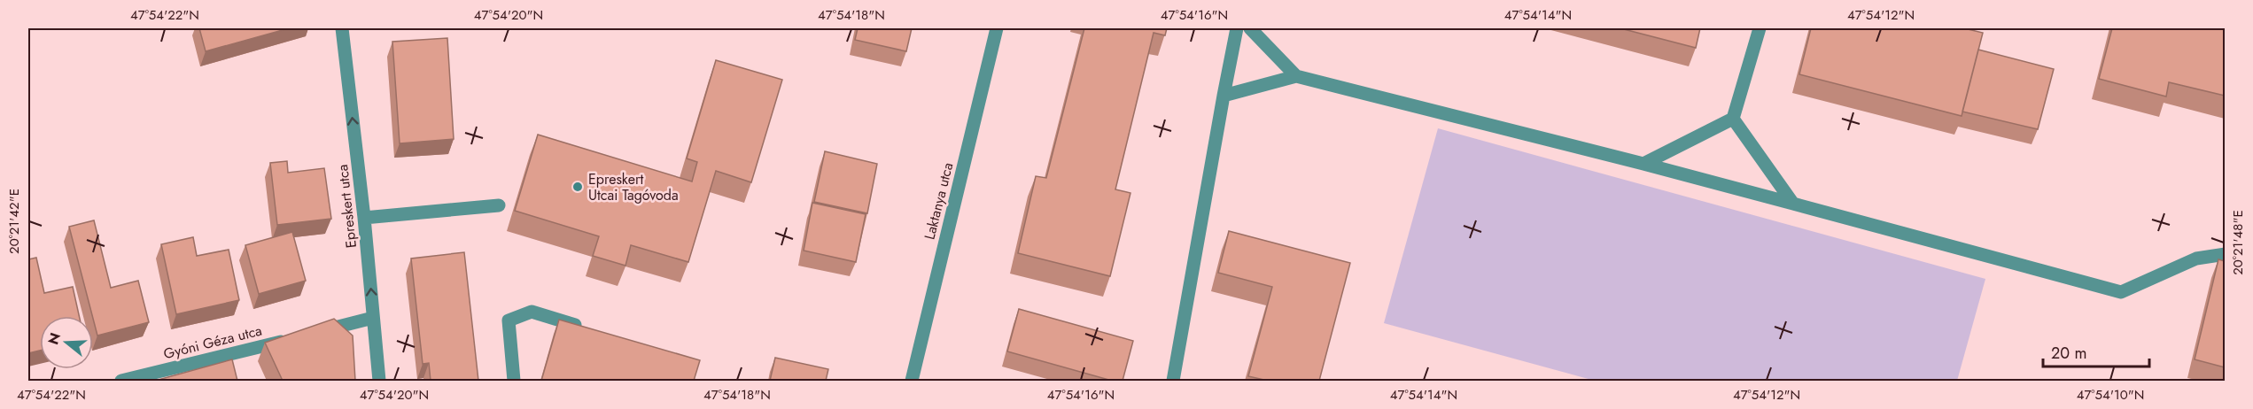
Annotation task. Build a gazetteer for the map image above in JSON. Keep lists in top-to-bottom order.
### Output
{
  "streets": {
    "street": ["Laktanya utca", "Epreskert utca", "Gyóni Géza utca"]
  },
  "one_way": ["Epreskert utca"],
  "places": ["Epreskert Utcai Tagóvoda"],
  "scale_bar": "20 m",
  "north": "left",
  "coordinates": [
    "47°54'22\"N",
    "47°54'20\"N",
    "47°54'18\"N",
    "47°54'16\"N",
    "47°54'14\"N",
    "47°54'12\"N",
    "20°21'42\"E",
    "20°21'48\"E",
    "47°54'10\"N"
  ]
}
